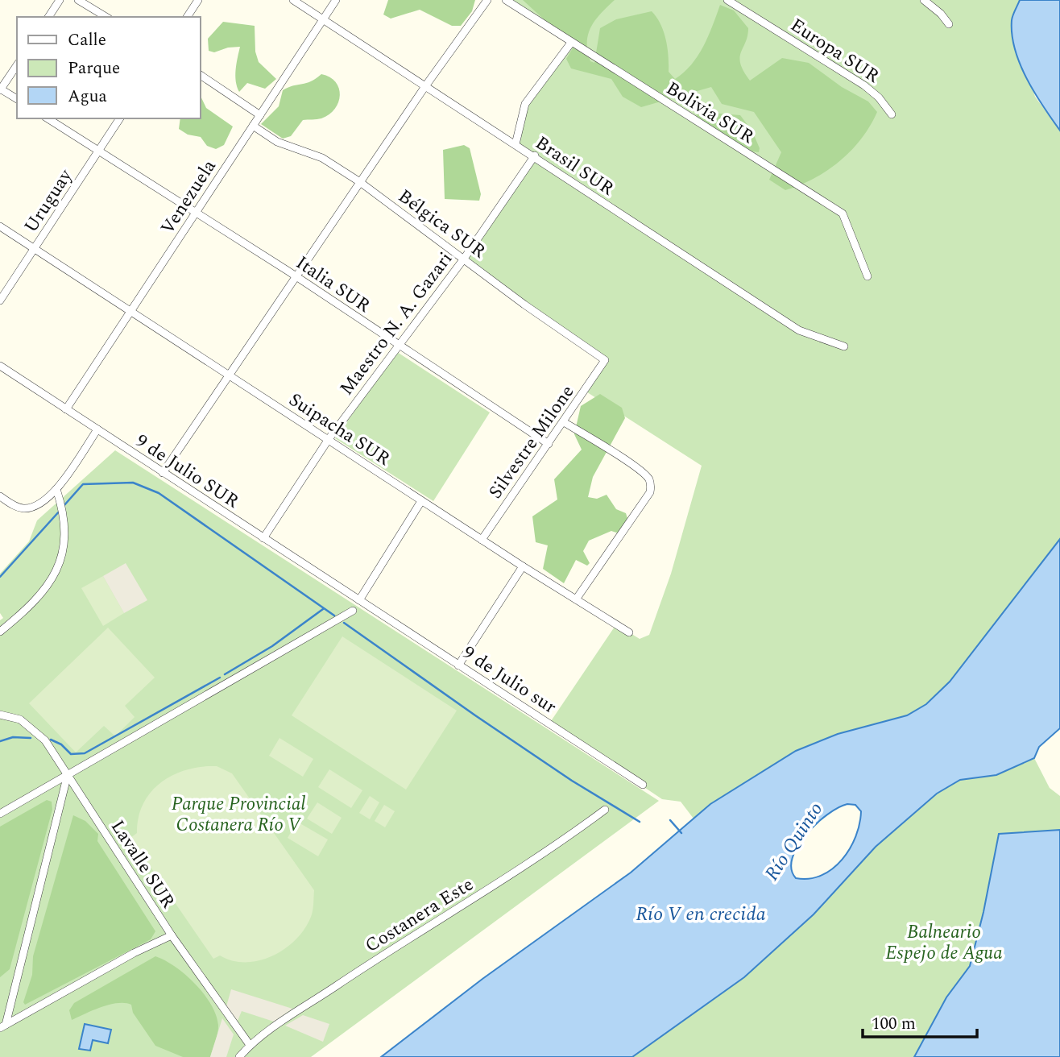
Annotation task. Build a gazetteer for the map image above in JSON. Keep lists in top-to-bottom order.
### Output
{
  "streets": {
    "street": [
      "Europa SUR",
      "Bolivia SUR",
      "Brasil SUR",
      "Venezuela",
      "Uruguay",
      "Bélgica SUR",
      "Italia SUR",
      "Maestro N. A. Gazari",
      "Suipacha SUR",
      "Silvestre Milone",
      "9 de Julio SUR",
      "9 de Julio sur",
      "Lavalle SUR",
      "Costanera Este"
    ]
  },
  "crossings": [
    ["Brasil SUR", "Venezuela"],
    ["Brasil SUR", "Maestro N. A. Gazari"],
    ["Venezuela", "Bélgica SUR"],
    ["Venezuela", "Italia SUR"],
    ["Venezuela", "Suipacha SUR"],
    ["Venezuela", "9 de Julio SUR"],
    ["Uruguay", "Italia SUR"],
    ["Uruguay", "Suipacha SUR"],
    ["Bélgica SUR", "Maestro N. A. Gazari"],
    ["Bélgica SUR", "Silvestre Milone"],
    ["Italia SUR", "Maestro N. A. Gazari"],
    ["Italia SUR", "Silvestre Milone"],
    ["Maestro N. A. Gazari", "Suipacha SUR"],
    ["Maestro N. A. Gazari", "9 de Julio SUR"],
    ["Suipacha SUR", "Silvestre Milone"],
    ["9 de Julio SUR", "9 de Julio sur"],
    ["Lavalle SUR", "Costanera Este"]
  ],
  "water": ["Río Quinto", "Río V en crecida"],
  "parks": ["Parque Provincial Costanera Río V", "Balneario Espejo de Agua"],
  "legend": ["Calle", "Parque", "Agua"],
  "scale_bar": "100 m"
}
